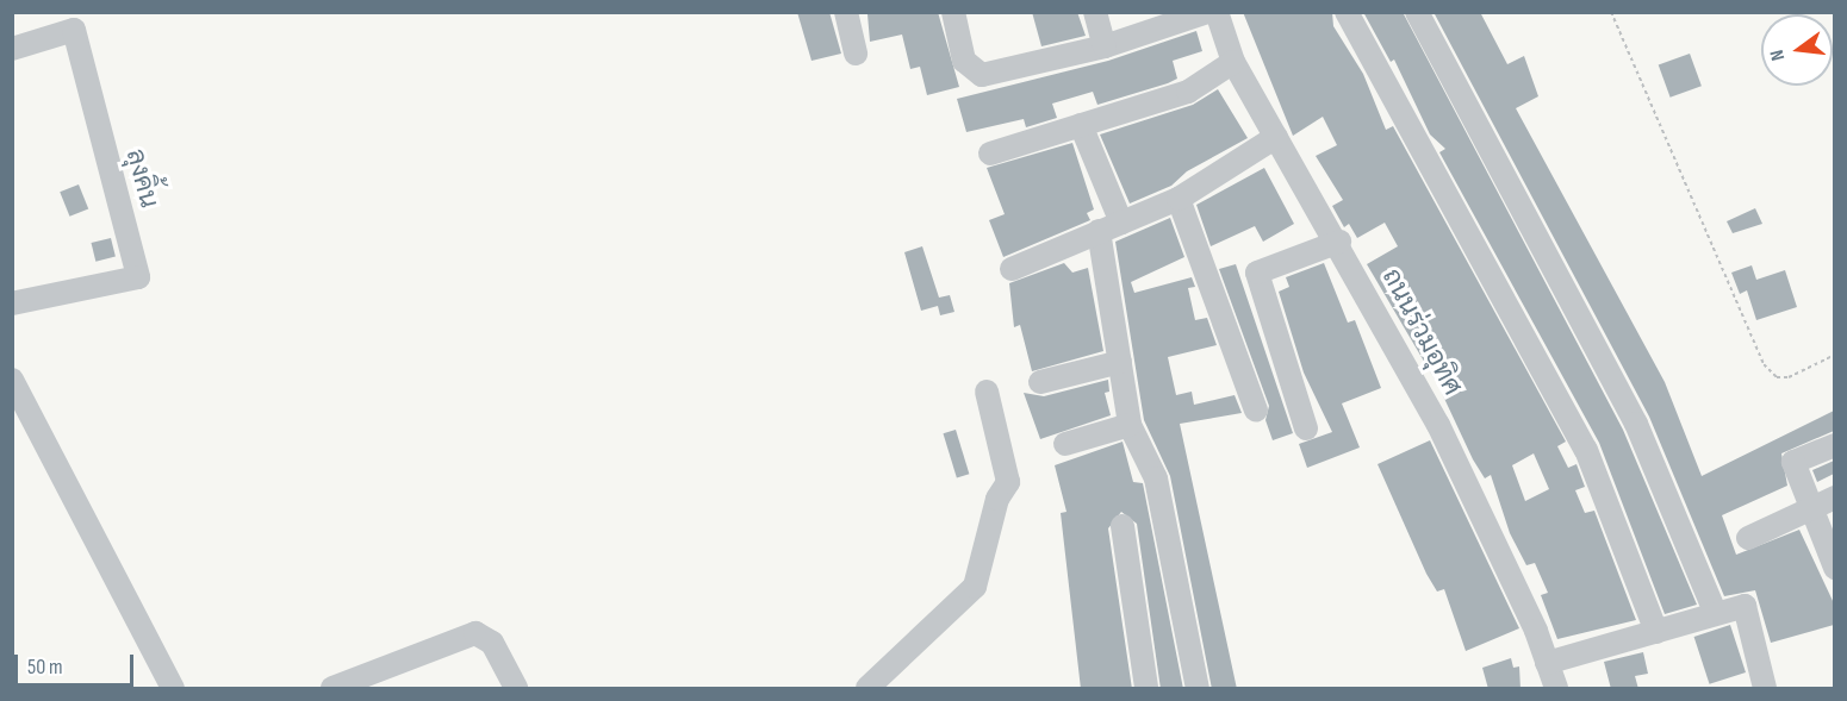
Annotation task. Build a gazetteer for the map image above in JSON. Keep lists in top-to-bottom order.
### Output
{
  "streets": {
    "street": ["ลุงคิ้น", "ถนนร่วมอุทิศ"]
  },
  "scale_bar": "50 m",
  "north": "left"
}
